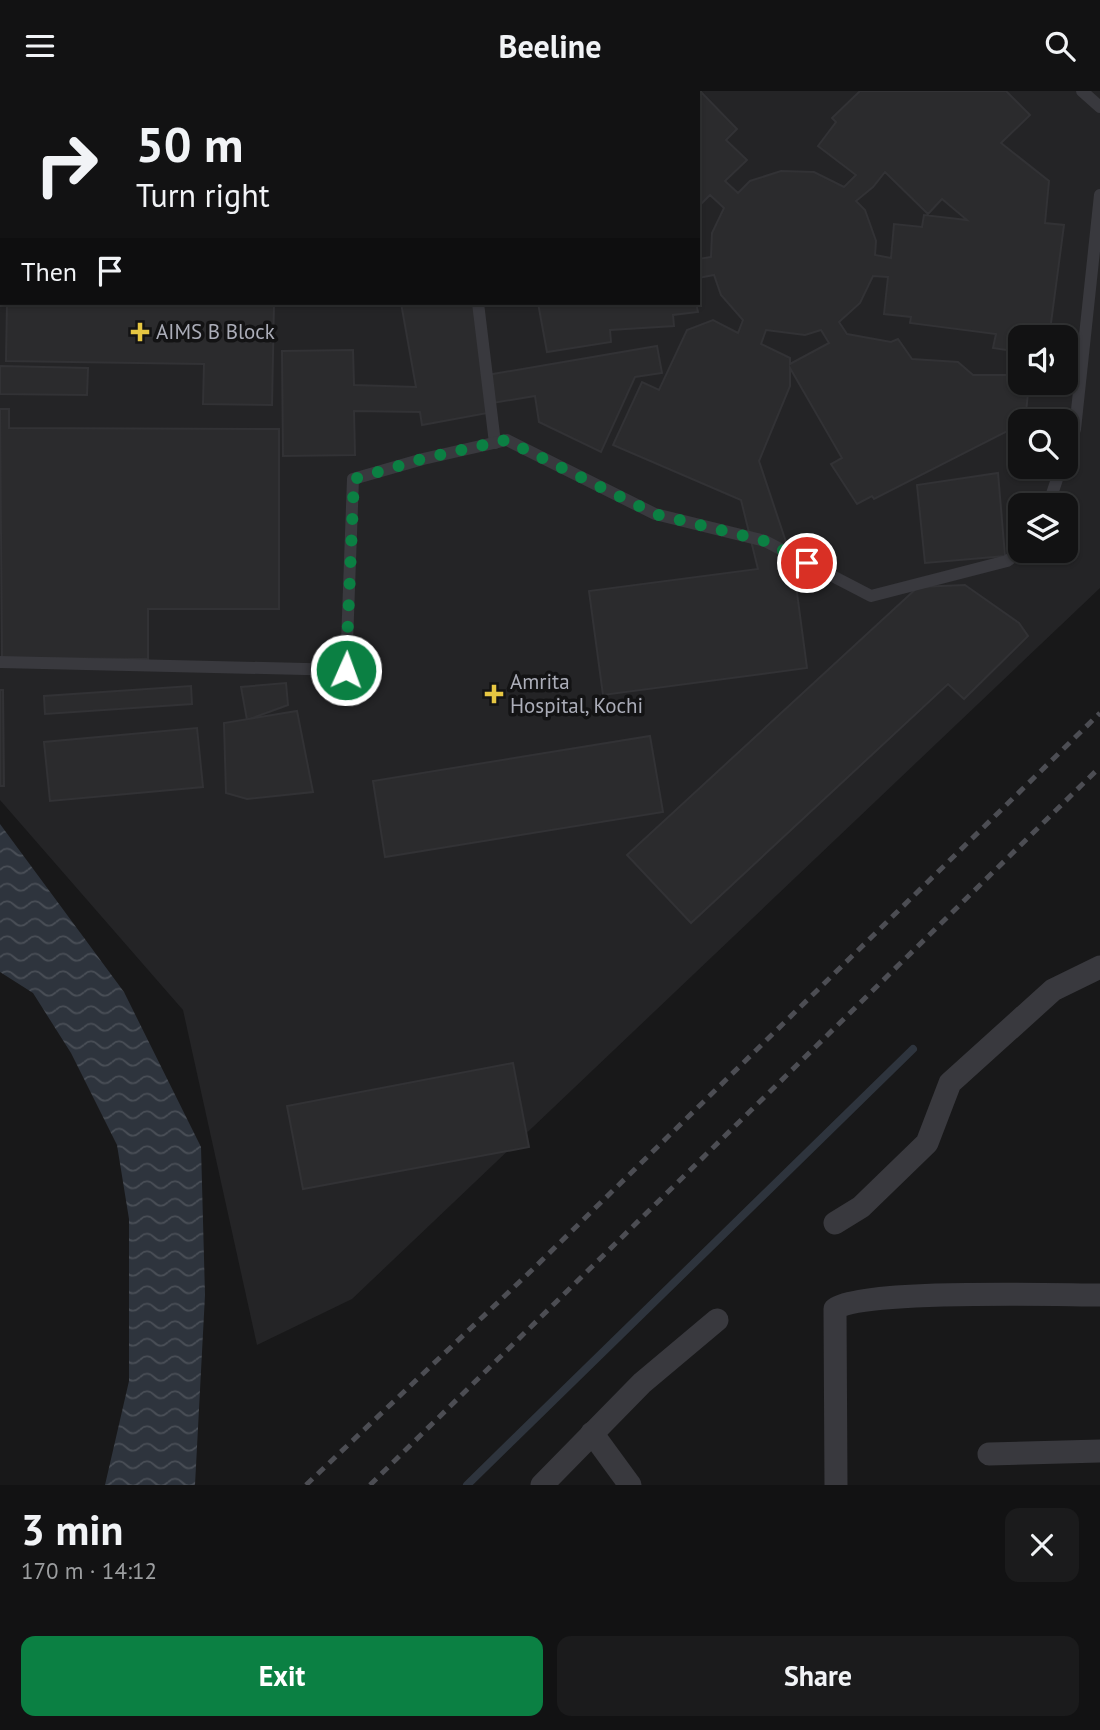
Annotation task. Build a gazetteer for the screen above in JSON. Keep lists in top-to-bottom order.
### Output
{
  "places": {
    "health": ["AIMS B Block", "Amrita Hospital, Kochi"]
  },
  "page": {
    "header": "Beeline",
    "turn": ["50 m", "Turn right"],
    "then": "Then",
    "heading": ["3 min", "170 m · 14:12"],
    "buttons": ["Exit", "Share"]
  }
}
